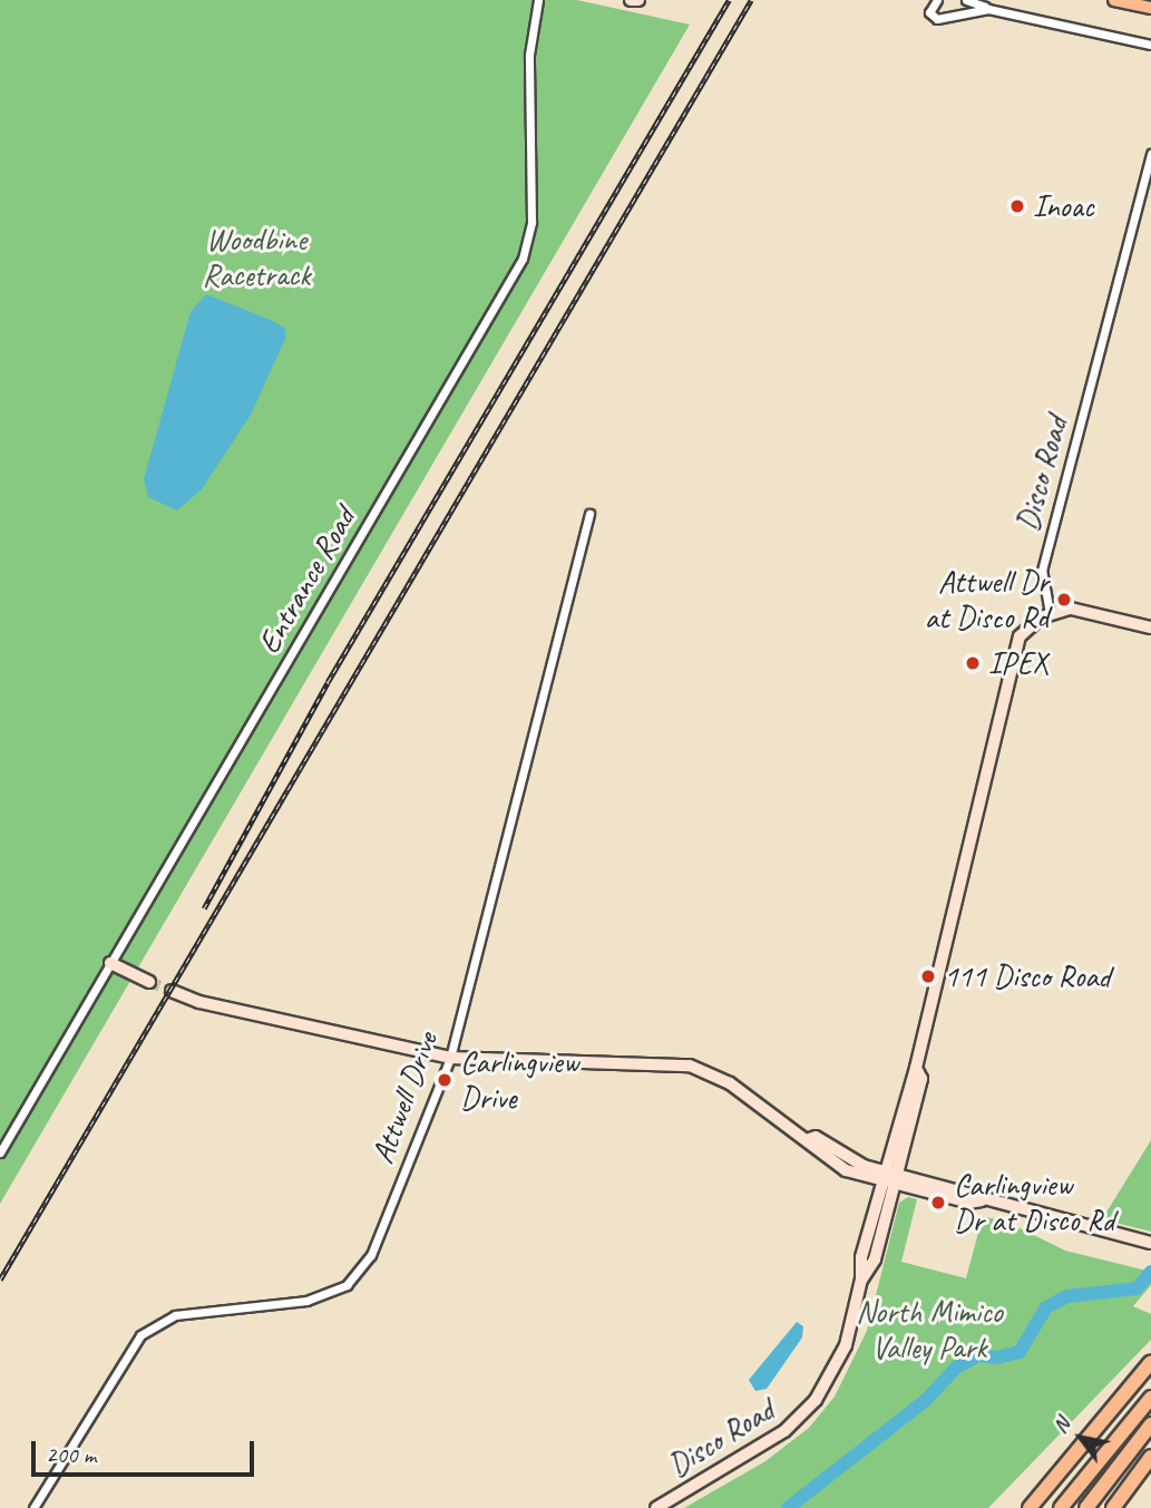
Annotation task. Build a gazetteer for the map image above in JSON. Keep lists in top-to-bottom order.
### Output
{
  "streets": {
    "main road": ["Disco Road"],
    "street": ["Entrance Road", "Attwell Drive"]
  },
  "parks": ["Woodbine Racetrack", "North Mimico Valley Park"],
  "places": [
    "Inoac",
    "Attwell Dr at Disco Rd",
    "IPEX",
    "111 Disco Road",
    "Carlingview Drive",
    "Carlingview Dr at Disco Rd"
  ],
  "scale_bar": "200 m",
  "north": "top left"
}
